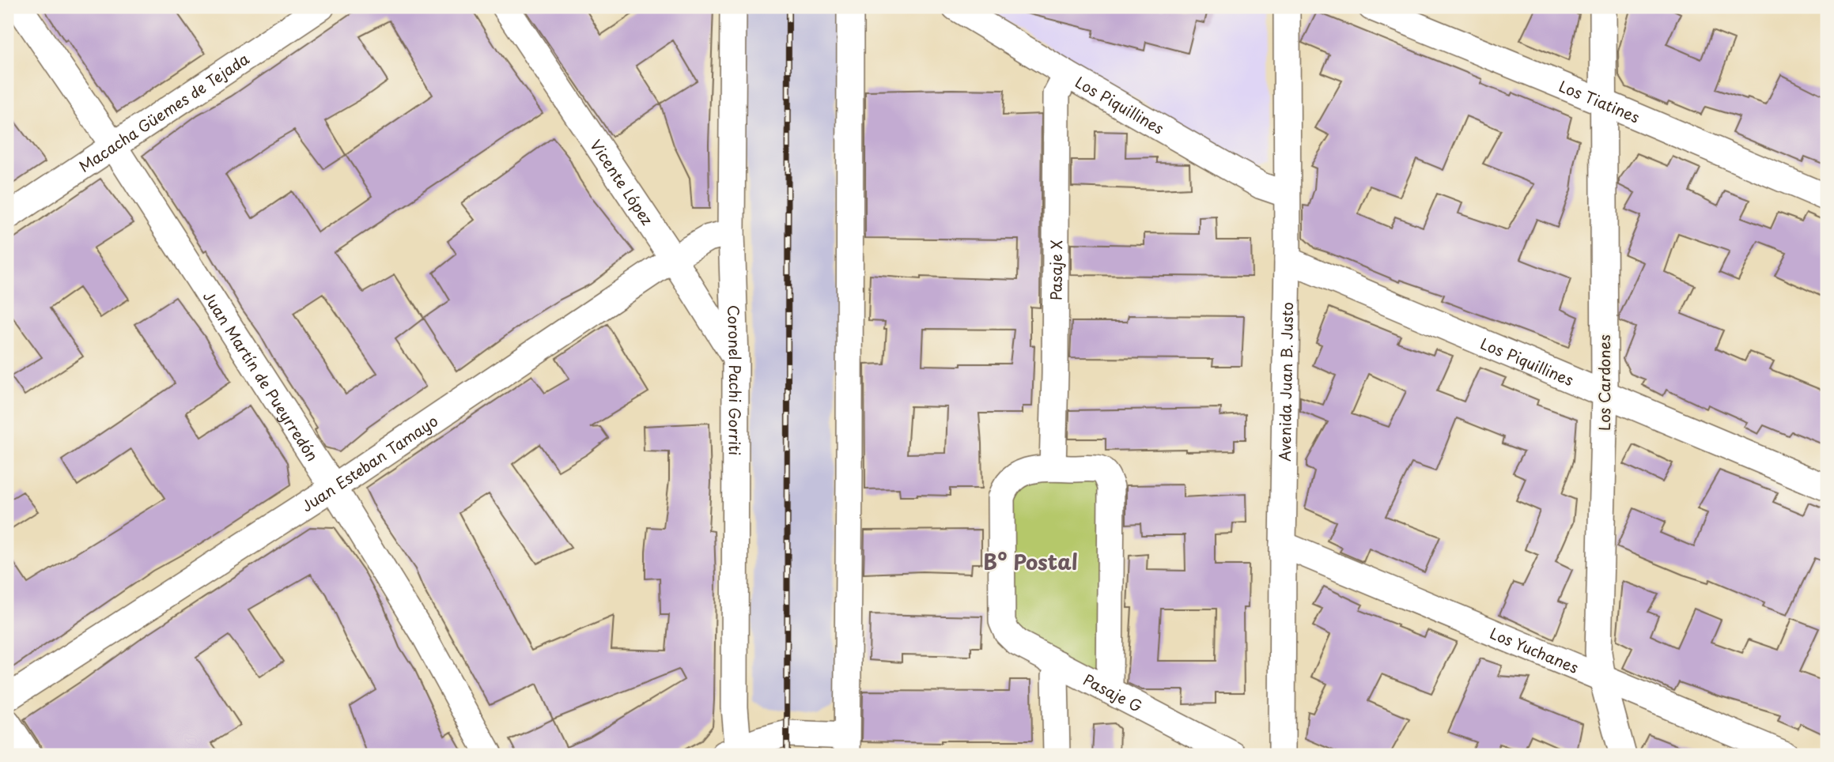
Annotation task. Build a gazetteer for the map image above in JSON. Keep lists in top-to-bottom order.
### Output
{
  "streets": {
    "street": [
      "Los Tiatines",
      "Los Piquillines",
      "Macacha Güemes de Tejada",
      "Vicente López",
      "Pasaje X",
      "Juan Martín de Pueyrredón",
      "Coronel Pachi Gorriti",
      "Avenida Juan B. Justo",
      "Los Cardones",
      "Juan Esteban Tamayo",
      "Los Yuchanes",
      "Pasaje G"
    ]
  },
  "crossings": [
    ["Los Tiatines", "Los Cardones"],
    ["Los Piquillines", "Pasaje X"],
    ["Los Piquillines", "Avenida Juan B. Justo"],
    ["Los Piquillines", "Los Cardones"],
    ["Macacha Güemes de Tejada", "Juan Martín de Pueyrredón"],
    ["Vicente López", "Coronel Pachi Gorriti"],
    ["Vicente López", "Juan Esteban Tamayo"],
    ["Pasaje X", "Pasaje G"],
    ["Juan Martín de Pueyrredón", "Juan Esteban Tamayo"],
    ["Coronel Pachi Gorriti", "Juan Esteban Tamayo"],
    ["Avenida Juan B. Justo", "Los Yuchanes"],
    ["Los Cardones", "Los Yuchanes"]
  ],
  "districts": ["Bº Postal"]
}
